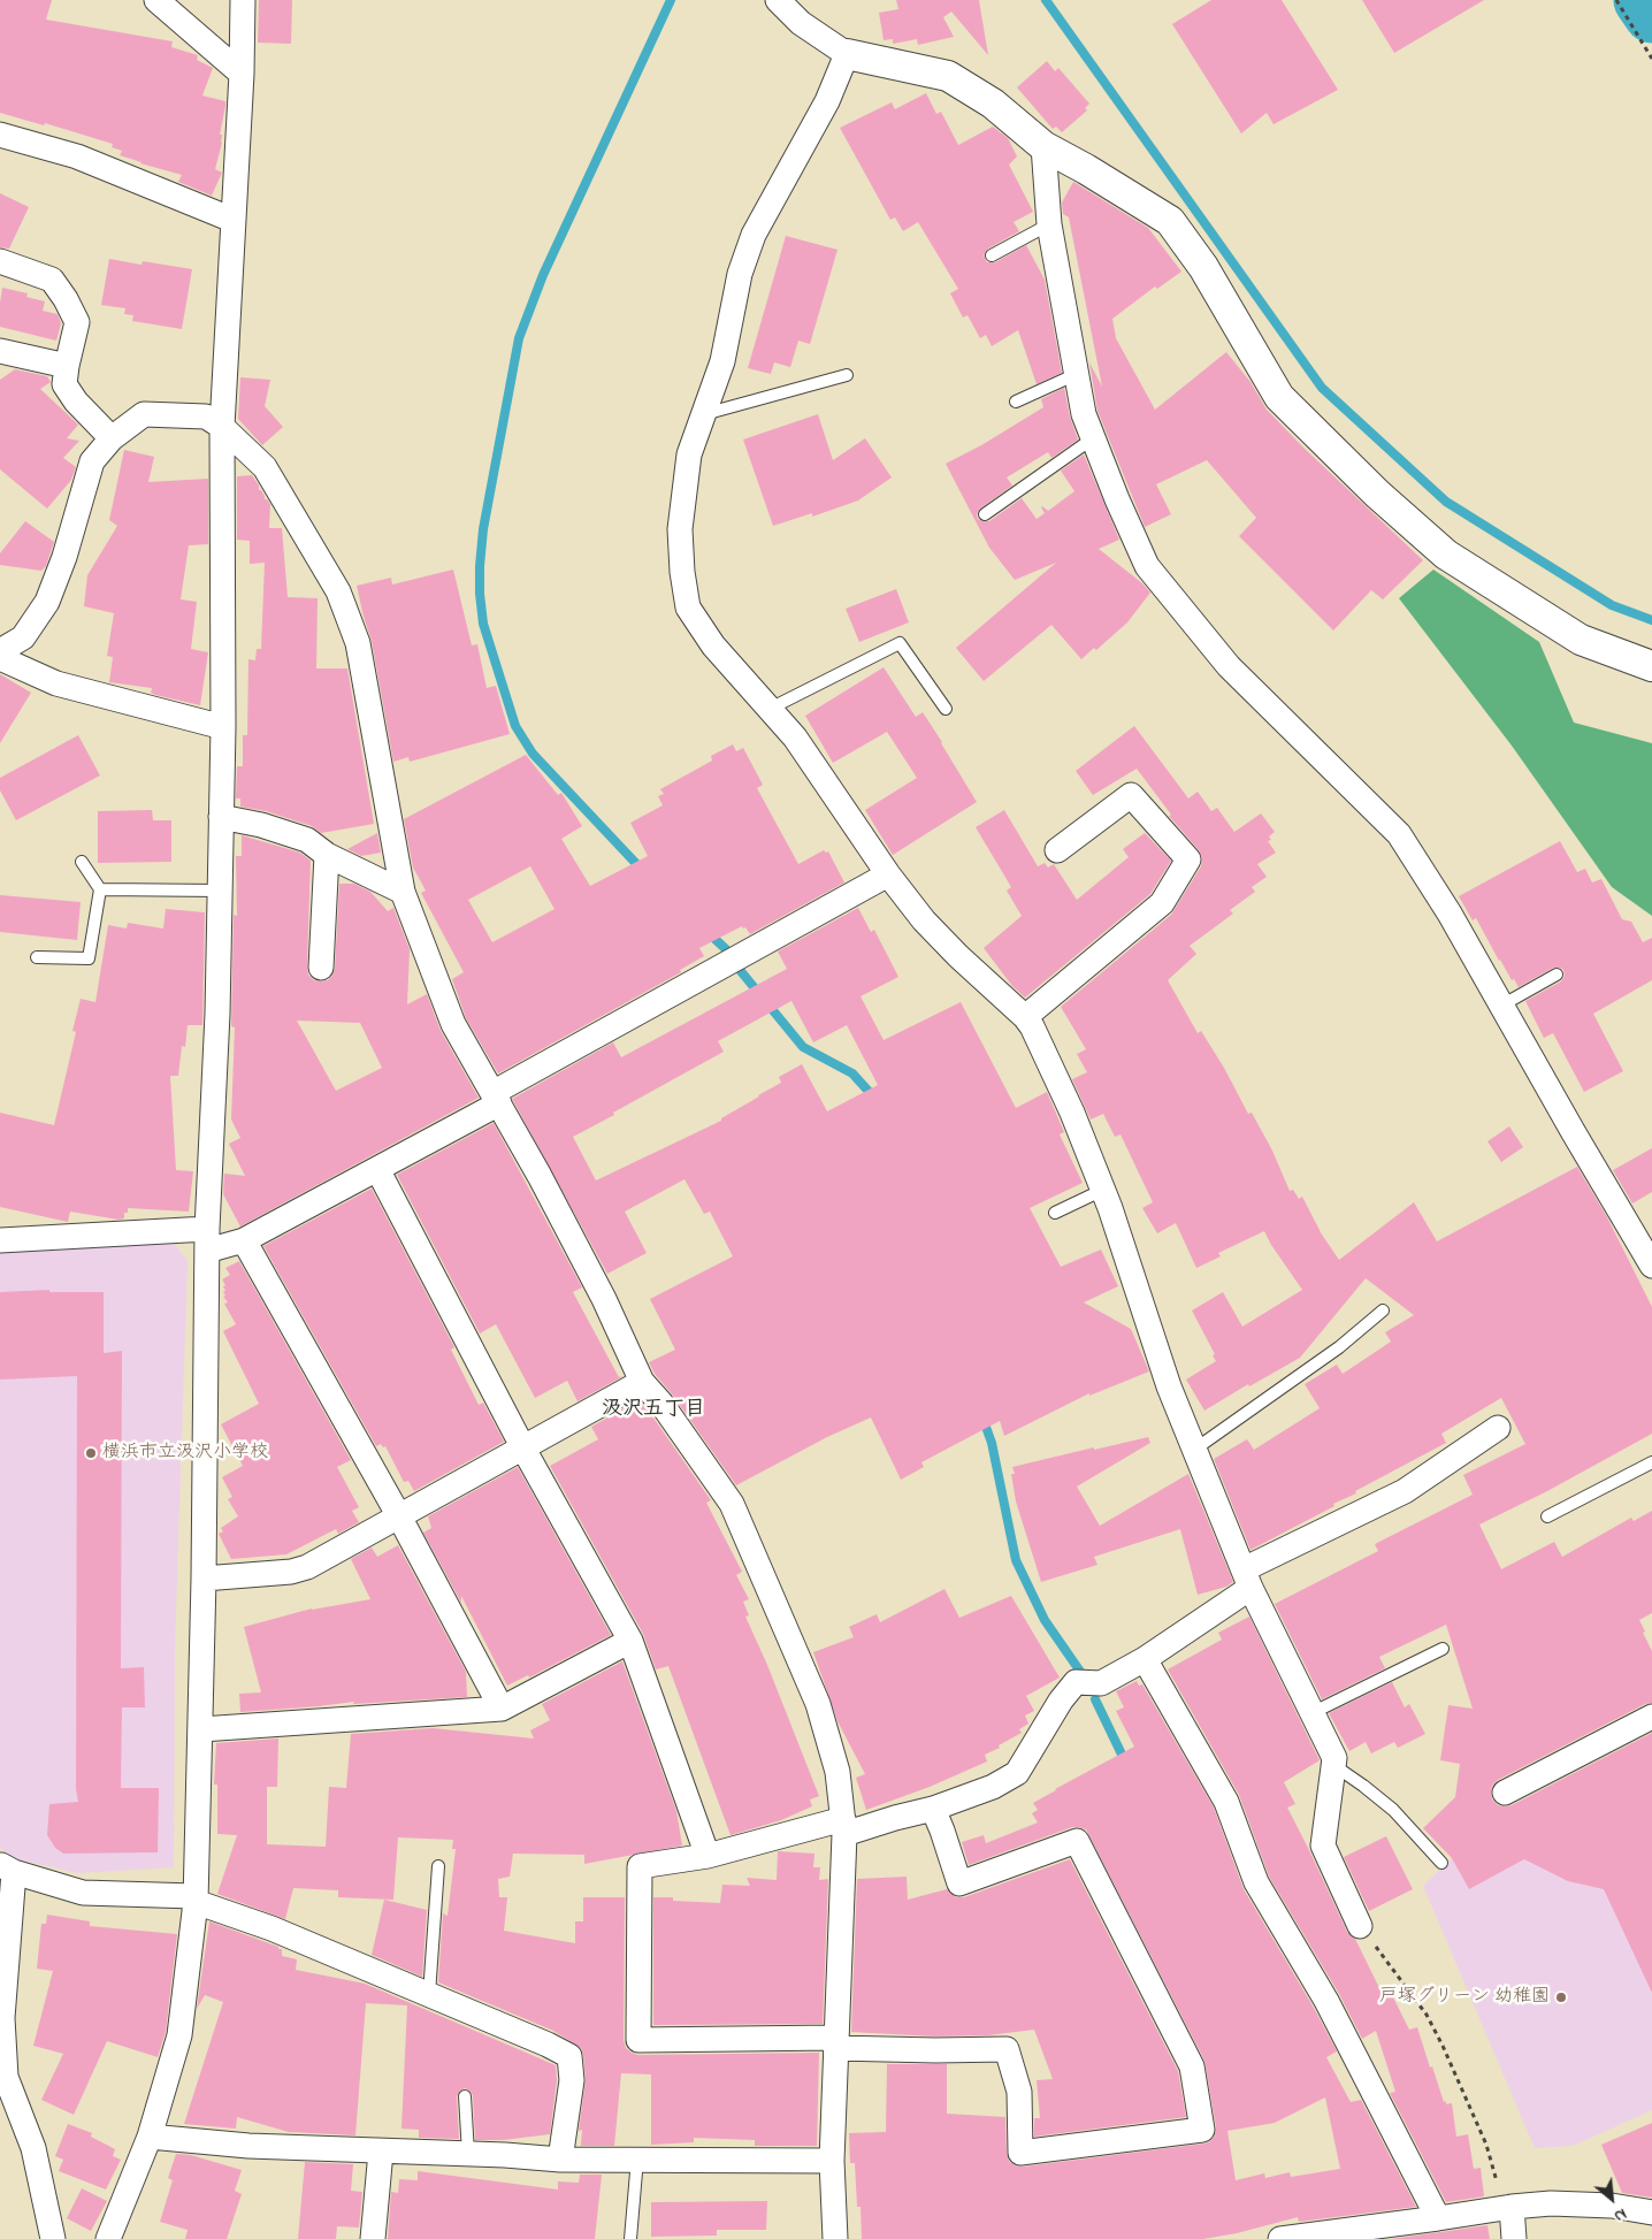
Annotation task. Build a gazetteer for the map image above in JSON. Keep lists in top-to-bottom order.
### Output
{
  "districts": ["汲沢五丁目"],
  "places": ["横浜市立汲沢小学校", "戸塚グリーン 幼稚園"],
  "north": "bottom right"
}
